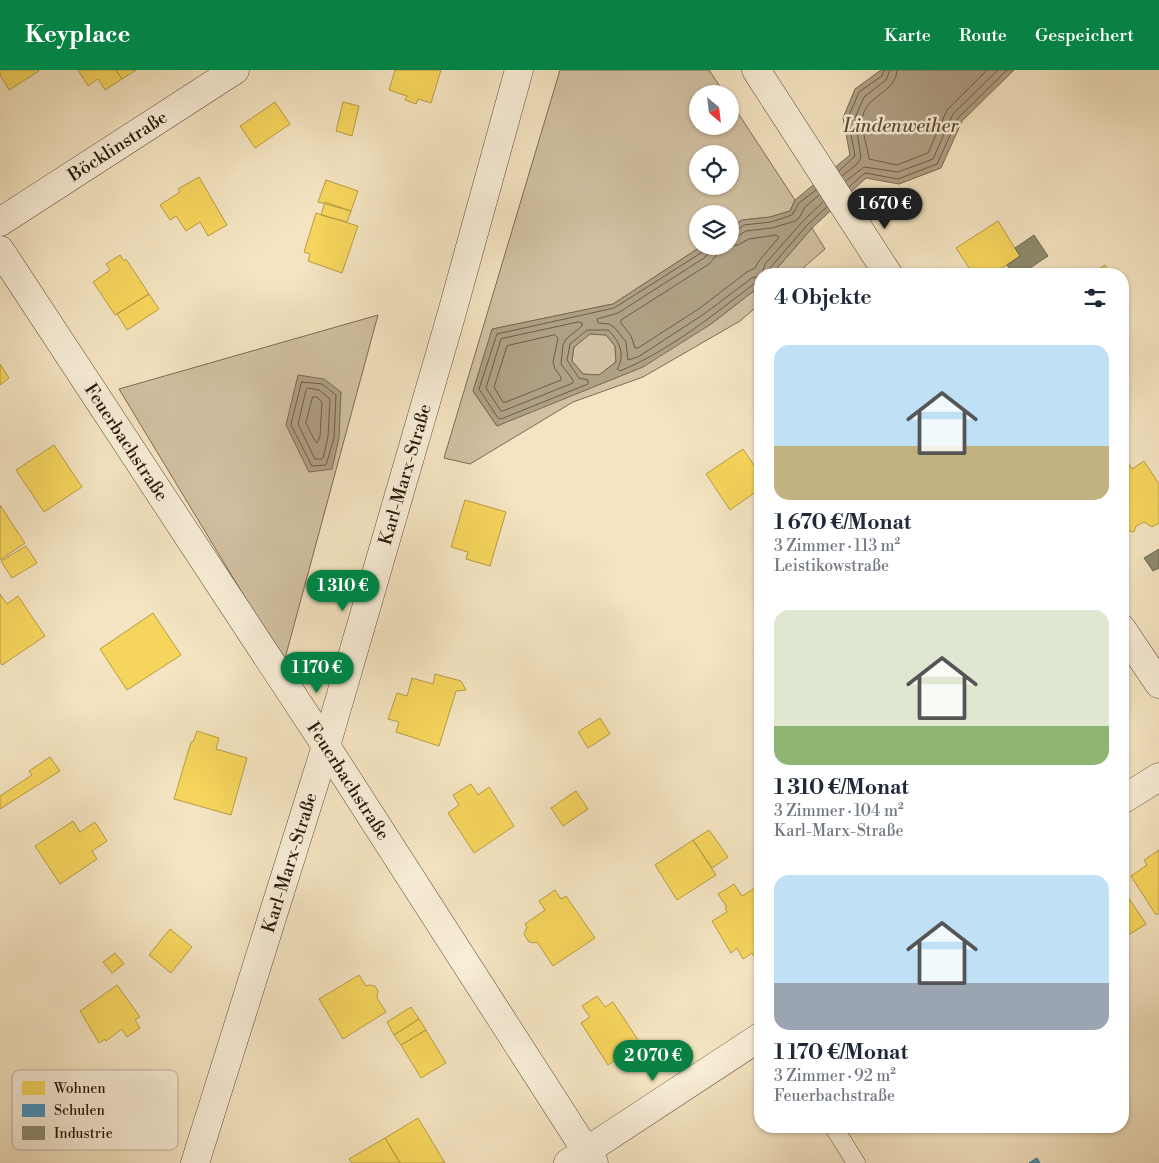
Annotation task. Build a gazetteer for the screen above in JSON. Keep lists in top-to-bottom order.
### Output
{
  "streets": {
    "street": ["Böcklinstraße", "Feuerbachstraße", "Karl-Marx-Straße"]
  },
  "crossings": [
    ["Feuerbachstraße", "Karl-Marx-Straße"]
  ],
  "water": ["Lindenweiher"],
  "legend": ["Wohnen", "Schulen", "Industrie"],
  "north": "bottom right",
  "page": {
    "header": "Keyplace",
    "nav": ["Karte", "Route", "Gespeichert"],
    "price": [
      "1 670 €",
      "1 310 €",
      "1 170 €",
      "2 070 €"
    ],
    "heading": "4 Objekte",
    "list": [
      {
        "name": "1 670 €/Monat",
        "note": "3 Zimmer · 113 m² · Leistikowstraße"
      },
      {
        "name": "1 310 €/Monat",
        "note": "3 Zimmer · 104 m² · Karl-Marx-Straße"
      },
      {
        "name": "1 170 €/Monat",
        "note": "3 Zimmer · 92 m² · Feuerbachstraße"
      }
    ]
  }
}
